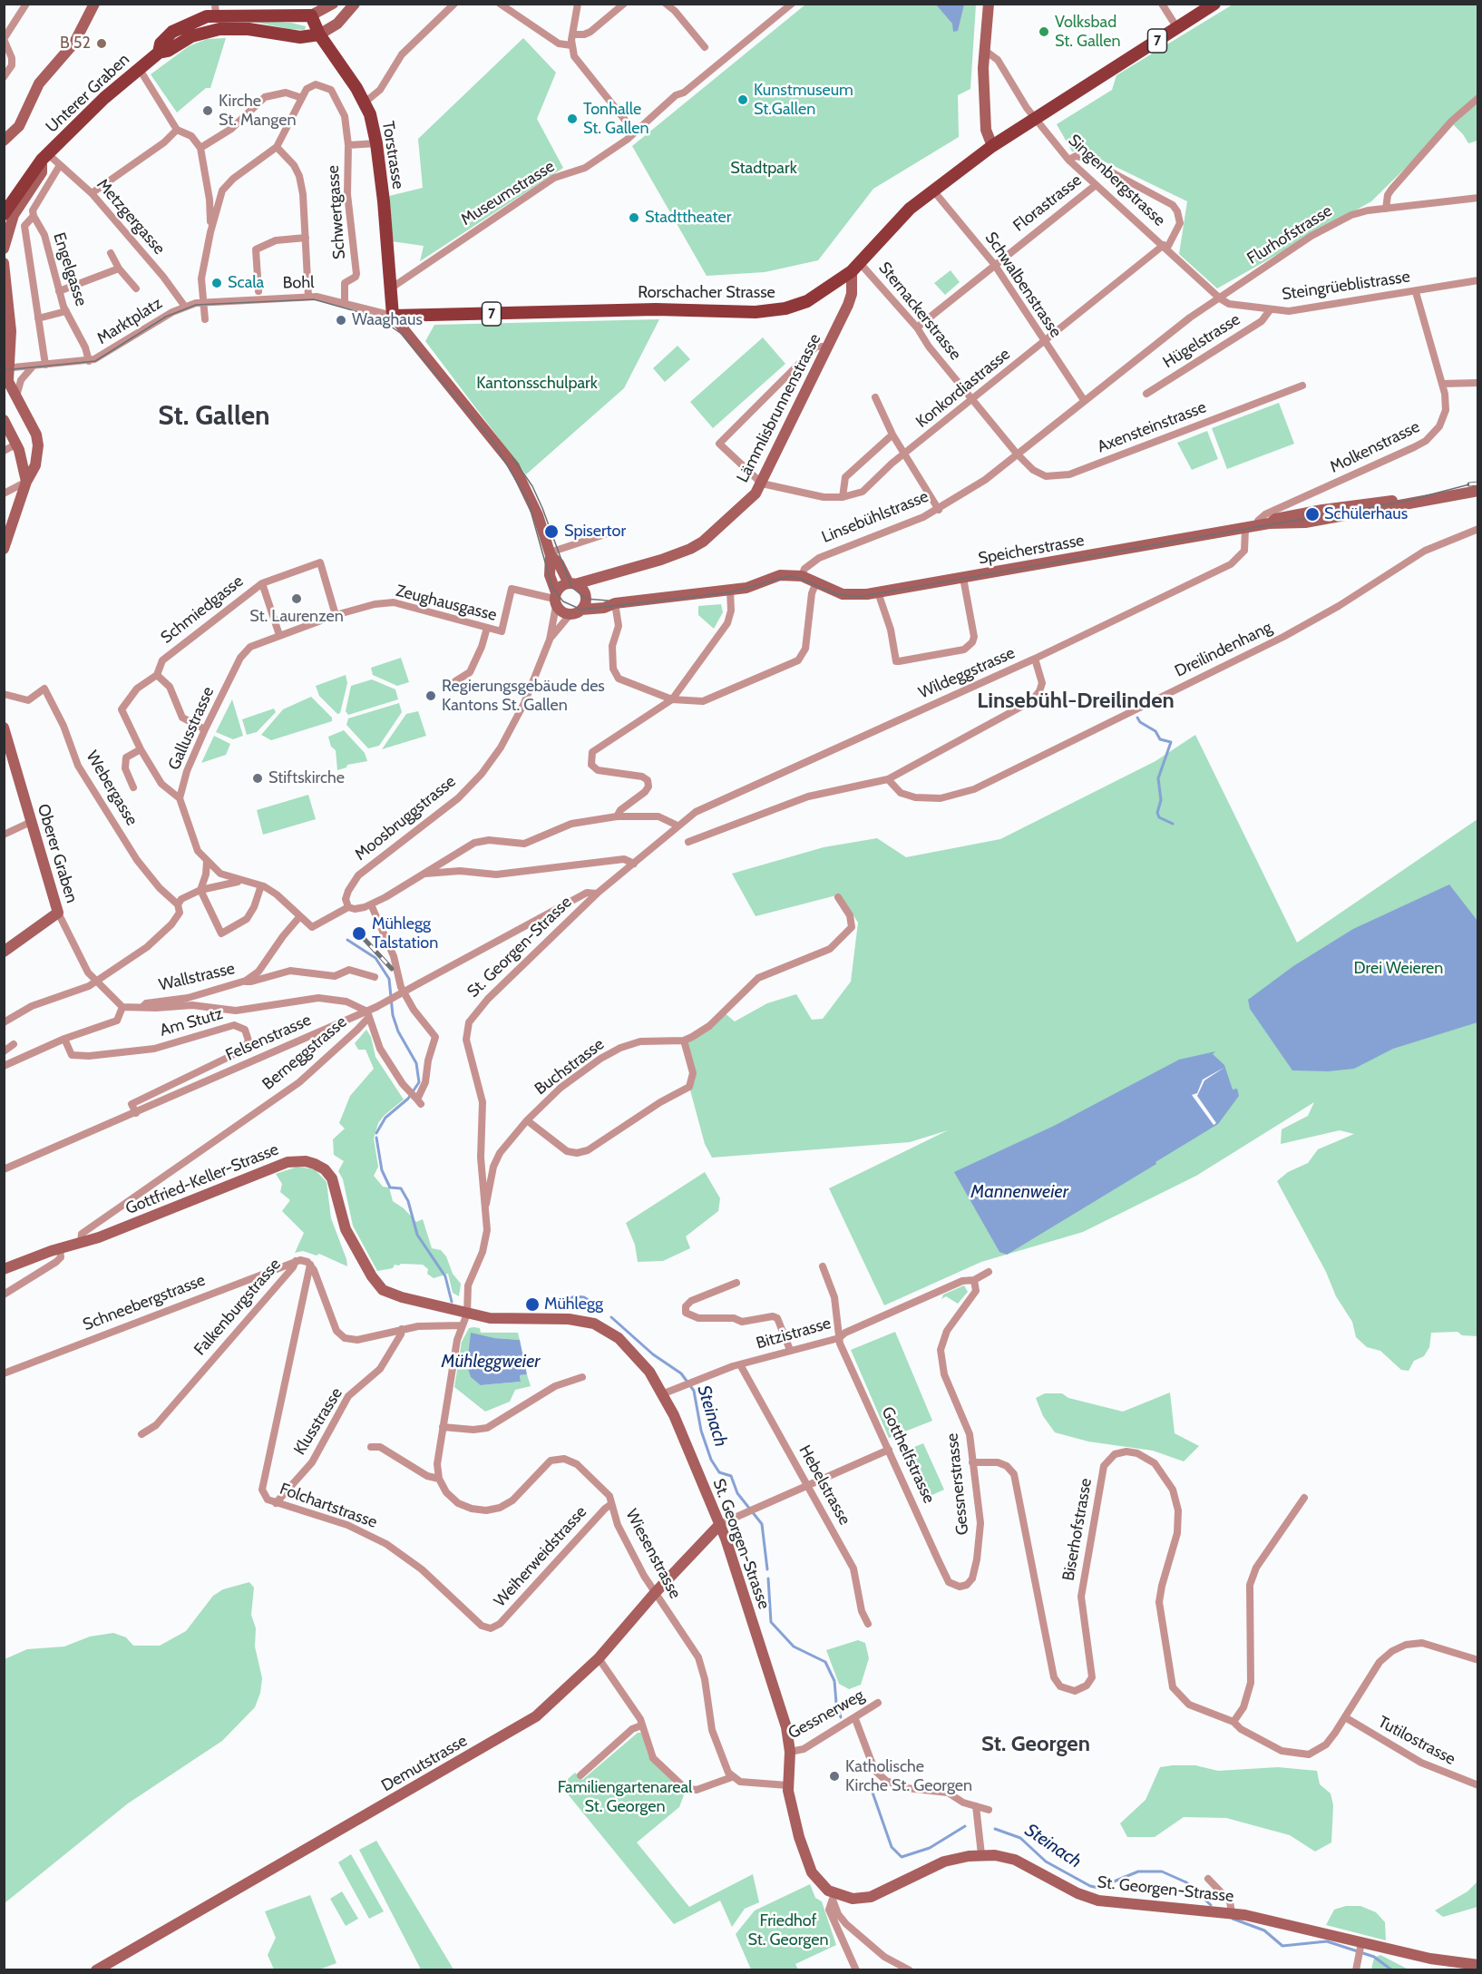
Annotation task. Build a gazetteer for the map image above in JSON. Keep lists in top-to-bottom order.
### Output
{
  "streets": {
    "main road": [
      "7",
      "Unterer Graben",
      "Torstrasse",
      "Rorschacher Strasse"
    ],
    "street": [
      "Singenbergstrasse",
      "Museumstrasse",
      "Florastrasse",
      "Schwertgasse",
      "Metzgergasse",
      "Flurhofstrasse",
      "Engelgasse",
      "Bohl",
      "Schwalbenstrasse",
      "Steingrüeblistrasse",
      "Sternackerstrasse",
      "Marktplatz",
      "Hügelstrasse",
      "Konkordiastrasse",
      "Lämmlisbrunnenstrasse",
      "Axensteinstrasse",
      "Molkenstrasse",
      "Linsebühlstrasse",
      "Speicherstrasse",
      "Zeughausgasse",
      "Schmiedgasse",
      "Dreilindenhang",
      "Wildeggstrasse",
      "Gallusstrasse",
      "Webergasse",
      "Moosbruggstrasse",
      "Oberer Graben",
      "St. Georgen-Strasse",
      "Wallstrasse",
      "Am Stutz",
      "Felsenstrasse",
      "Berneggstrasse",
      "Buchstrasse",
      "Gottfried-Keller-Strasse",
      "Schneebergstrasse",
      "Falkenburgstrasse",
      "Bitzistrasse",
      "Klusstrasse",
      "Gotthelfstrasse",
      "Gessnerstrasse",
      "Hebelstrasse",
      "Folchartstrasse",
      "Biserhofstrasse",
      "Wiesenstrasse",
      "Weiherweidstrasse",
      "Gessnerweg",
      "Tutilostrasse",
      "Demutstrasse"
    ]
  },
  "crossings": [
    ["Unterer Graben", "Torstrasse"],
    ["Unterer Graben", "Metzgergasse"],
    ["Torstrasse", "Museumstrasse"],
    ["Torstrasse", "Schwertgasse"],
    ["Torstrasse", "Bohl"],
    ["Torstrasse", "Rorschacher Strasse"],
    ["Singenbergstrasse", "Florastrasse"],
    ["Singenbergstrasse", "Flurhofstrasse"],
    ["Singenbergstrasse", "Steingrüeblistrasse"],
    ["Singenbergstrasse", "Rorschacher Strasse"],
    ["Singenbergstrasse", "Konkordiastrasse"],
    ["Singenbergstrasse", "Linsebühlstrasse"],
    ["Florastrasse", "Schwalbenstrasse"],
    ["Florastrasse", "Sternackerstrasse"],
    ["Schwertgasse", "Bohl"],
    ["Metzgergasse", "Marktplatz"],
    ["Flurhofstrasse", "Steingrüeblistrasse"],
    ["Flurhofstrasse", "Linsebühlstrasse"],
    ["Engelgasse", "Marktplatz"],
    ["Bohl", "Rorschacher Strasse"],
    ["Bohl", "Marktplatz"],
    ["Schwalbenstrasse", "Rorschacher Strasse"],
    ["Schwalbenstrasse", "Konkordiastrasse"],
    ["Schwalbenstrasse", "Linsebühlstrasse"],
    ["Steingrüeblistrasse", "Hügelstrasse"],
    ["Steingrüeblistrasse", "Molkenstrasse"],
    ["Steingrüeblistrasse", "Linsebühlstrasse"],
    ["Rorschacher Strasse", "Sternackerstrasse"],
    ["Rorschacher Strasse", "Lämmlisbrunnenstrasse"],
    ["Sternackerstrasse", "Konkordiastrasse"],
    ["Sternackerstrasse", "Lämmlisbrunnenstrasse"],
    ["Sternackerstrasse", "Axensteinstrasse"],
    ["Sternackerstrasse", "Linsebühlstrasse"],
    ["Konkordiastrasse", "Lämmlisbrunnenstrasse"],
    ["Lämmlisbrunnenstrasse", "Zeughausgasse"],
    ["Lämmlisbrunnenstrasse", "Moosbruggstrasse"],
    ["Axensteinstrasse", "Linsebühlstrasse"],
    ["Molkenstrasse", "Speicherstrasse"],
    ["Linsebühlstrasse", "Speicherstrasse"],
    ["Speicherstrasse", "Wildeggstrasse"],
    ["Zeughausgasse", "Schmiedgasse"],
    ["Zeughausgasse", "Gallusstrasse"],
    ["Zeughausgasse", "Moosbruggstrasse"],
    ["Wildeggstrasse", "St. Georgen-Strasse"],
    ["St. Georgen-Strasse", "Felsenstrasse"],
    ["St. Georgen-Strasse", "Buchstrasse"],
    ["St. Georgen-Strasse", "Gottfried-Keller-Strasse"],
    ["St. Georgen-Strasse", "Bitzistrasse"],
    ["St. Georgen-Strasse", "Gessnerweg"],
    ["St. Georgen-Strasse", "Demutstrasse"],
    ["Wallstrasse", "Berneggstrasse"],
    ["Am Stutz", "Felsenstrasse"],
    ["Felsenstrasse", "Berneggstrasse"],
    ["Berneggstrasse", "Gottfried-Keller-Strasse"],
    ["Schneebergstrasse", "Falkenburgstrasse"],
    ["Falkenburgstrasse", "Folchartstrasse"],
    ["Bitzistrasse", "Gotthelfstrasse"],
    ["Bitzistrasse", "Gessnerstrasse"],
    ["Bitzistrasse", "Hebelstrasse"],
    ["Klusstrasse", "Folchartstrasse"],
    ["Gotthelfstrasse", "Gessnerstrasse"],
    ["Gessnerstrasse", "Biserhofstrasse"],
    ["Folchartstrasse", "Weiherweidstrasse"],
    ["Wiesenstrasse", "Weiherweidstrasse"],
    ["Wiesenstrasse", "Demutstrasse"]
  ],
  "districts": ["St. Gallen", "Linsebühl-Dreilinden", "St. Georgen"],
  "water": ["Mannenweier", "Mühleggweier", "Steinach"],
  "parks": [
    "Stadtpark",
    "Kantonsschulpark",
    "Drei Weieren",
    "Familiengartenareal St. Georgen",
    "Friedhof St. Georgen"
  ],
  "places": [
    "Volksbad St. Gallen",
    "B 52",
    "Kunstmuseum St.Gallen",
    "Kirche St. Mangen",
    "Tonhalle St. Gallen",
    "Stadttheater",
    "Scala",
    "Waaghaus",
    "Schülerhaus",
    "Spisertor",
    "St. Laurenzen",
    "Regierungsgebäude des Kantons St. Gallen",
    "Stiftskirche",
    "Mühlegg Talstation",
    "Mühlegg",
    "Katholische Kirche St. Georgen"
  ]
}
